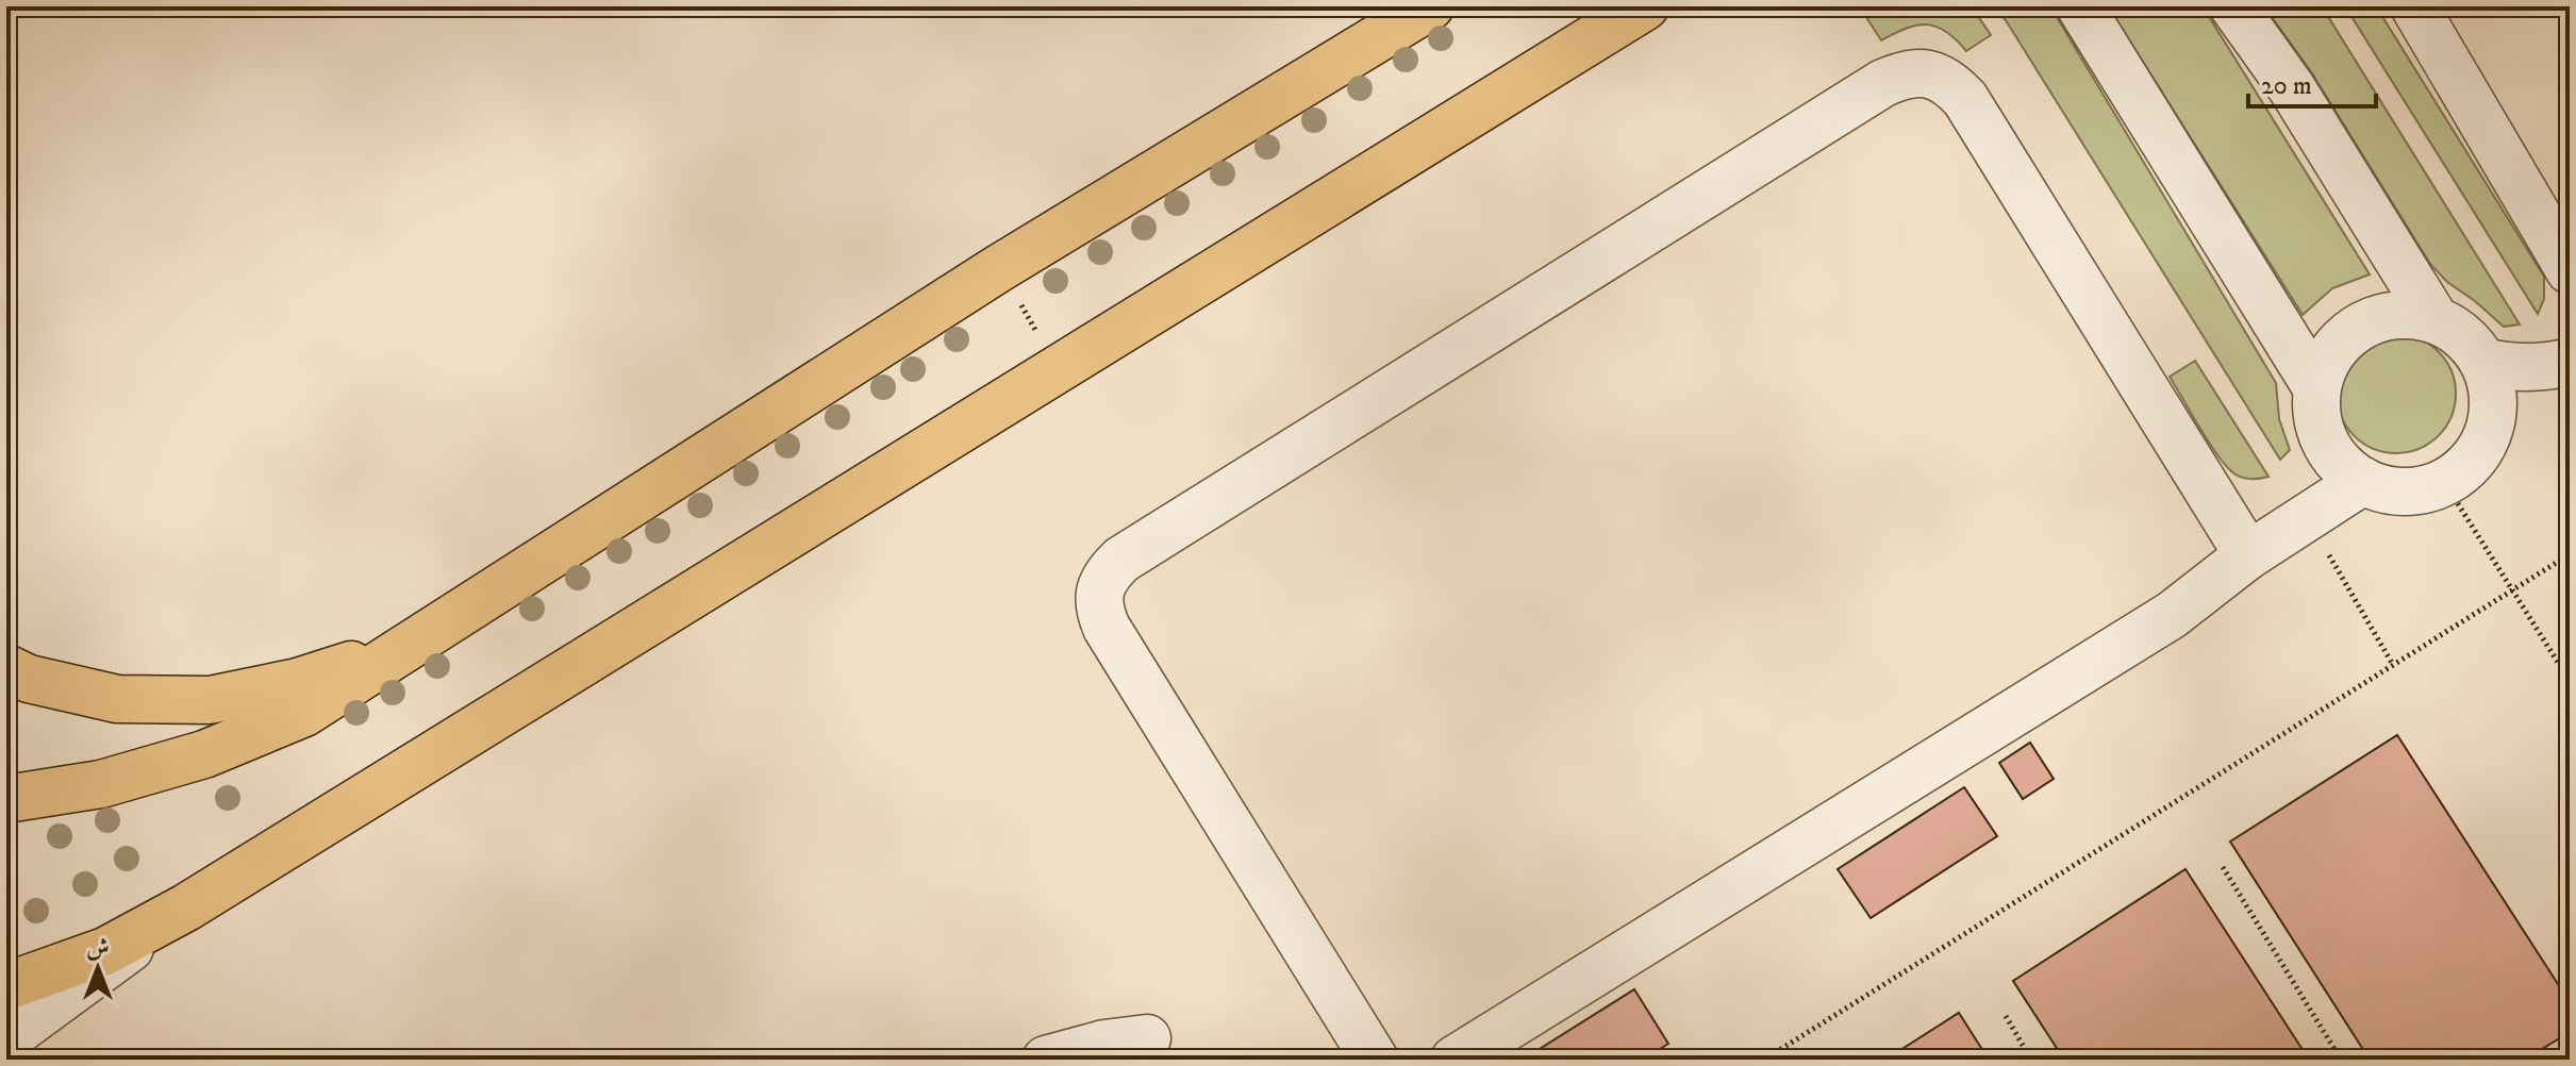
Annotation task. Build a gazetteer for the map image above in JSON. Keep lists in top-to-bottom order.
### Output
{
  "scale_bar": "20 m",
  "north": "top"
}
